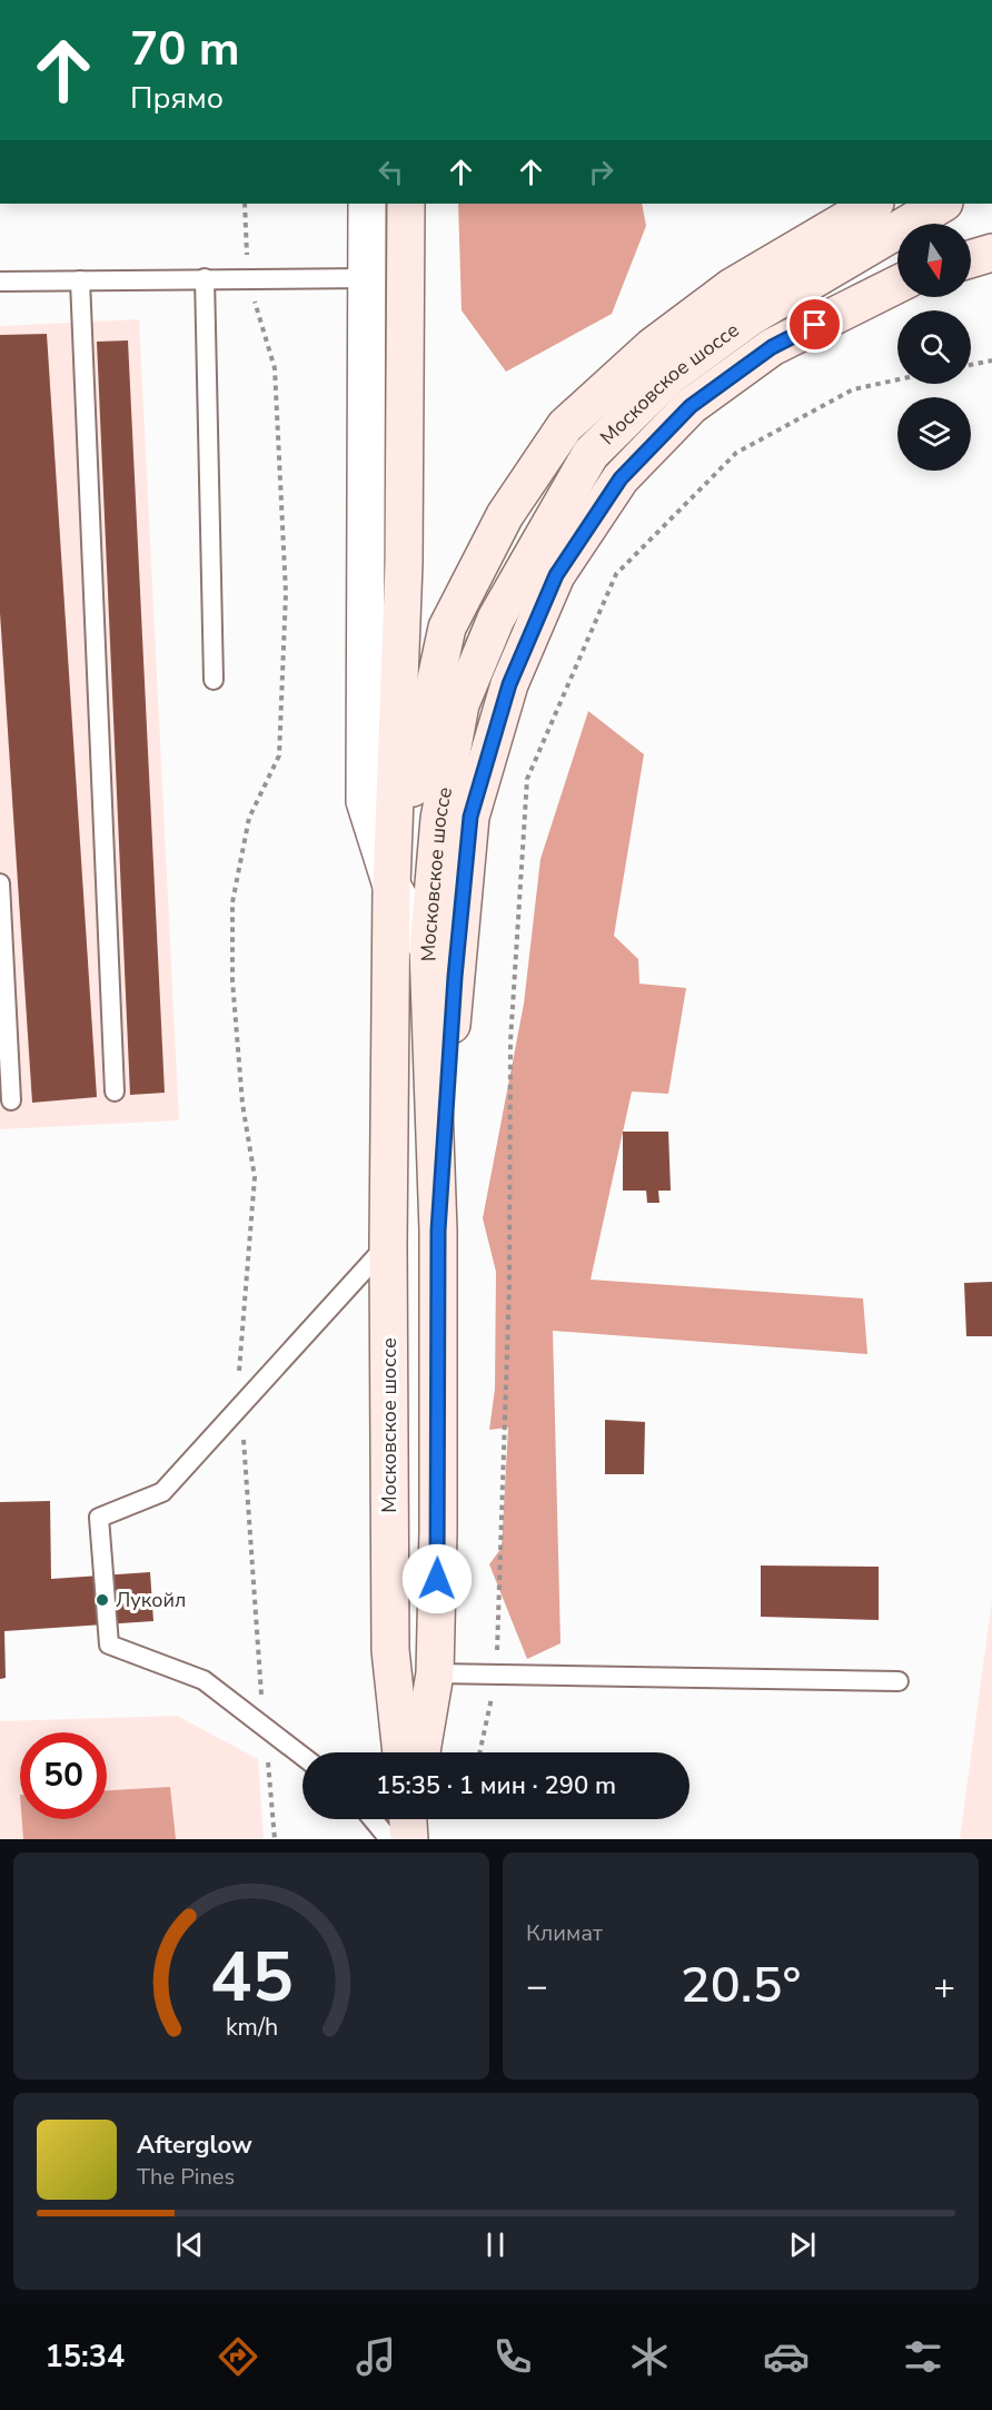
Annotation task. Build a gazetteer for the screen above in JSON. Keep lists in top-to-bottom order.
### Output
{
  "streets": {
    "main road": ["Московское шоссе"]
  },
  "places": ["Лукойл"],
  "north": "bottom",
  "page": {
    "turn": ["70 m", "Прямо"],
    "limit": "50",
    "trip": "15:35 · 1 мин · 290 m",
    "tile": "Климат",
    "heat": ["−", "20.5°", "+"],
    "song": ["Afterglow", "The Pines"],
    "tabs": "15:34",
    "gauge": ["45", "km/h"]
  }
}
